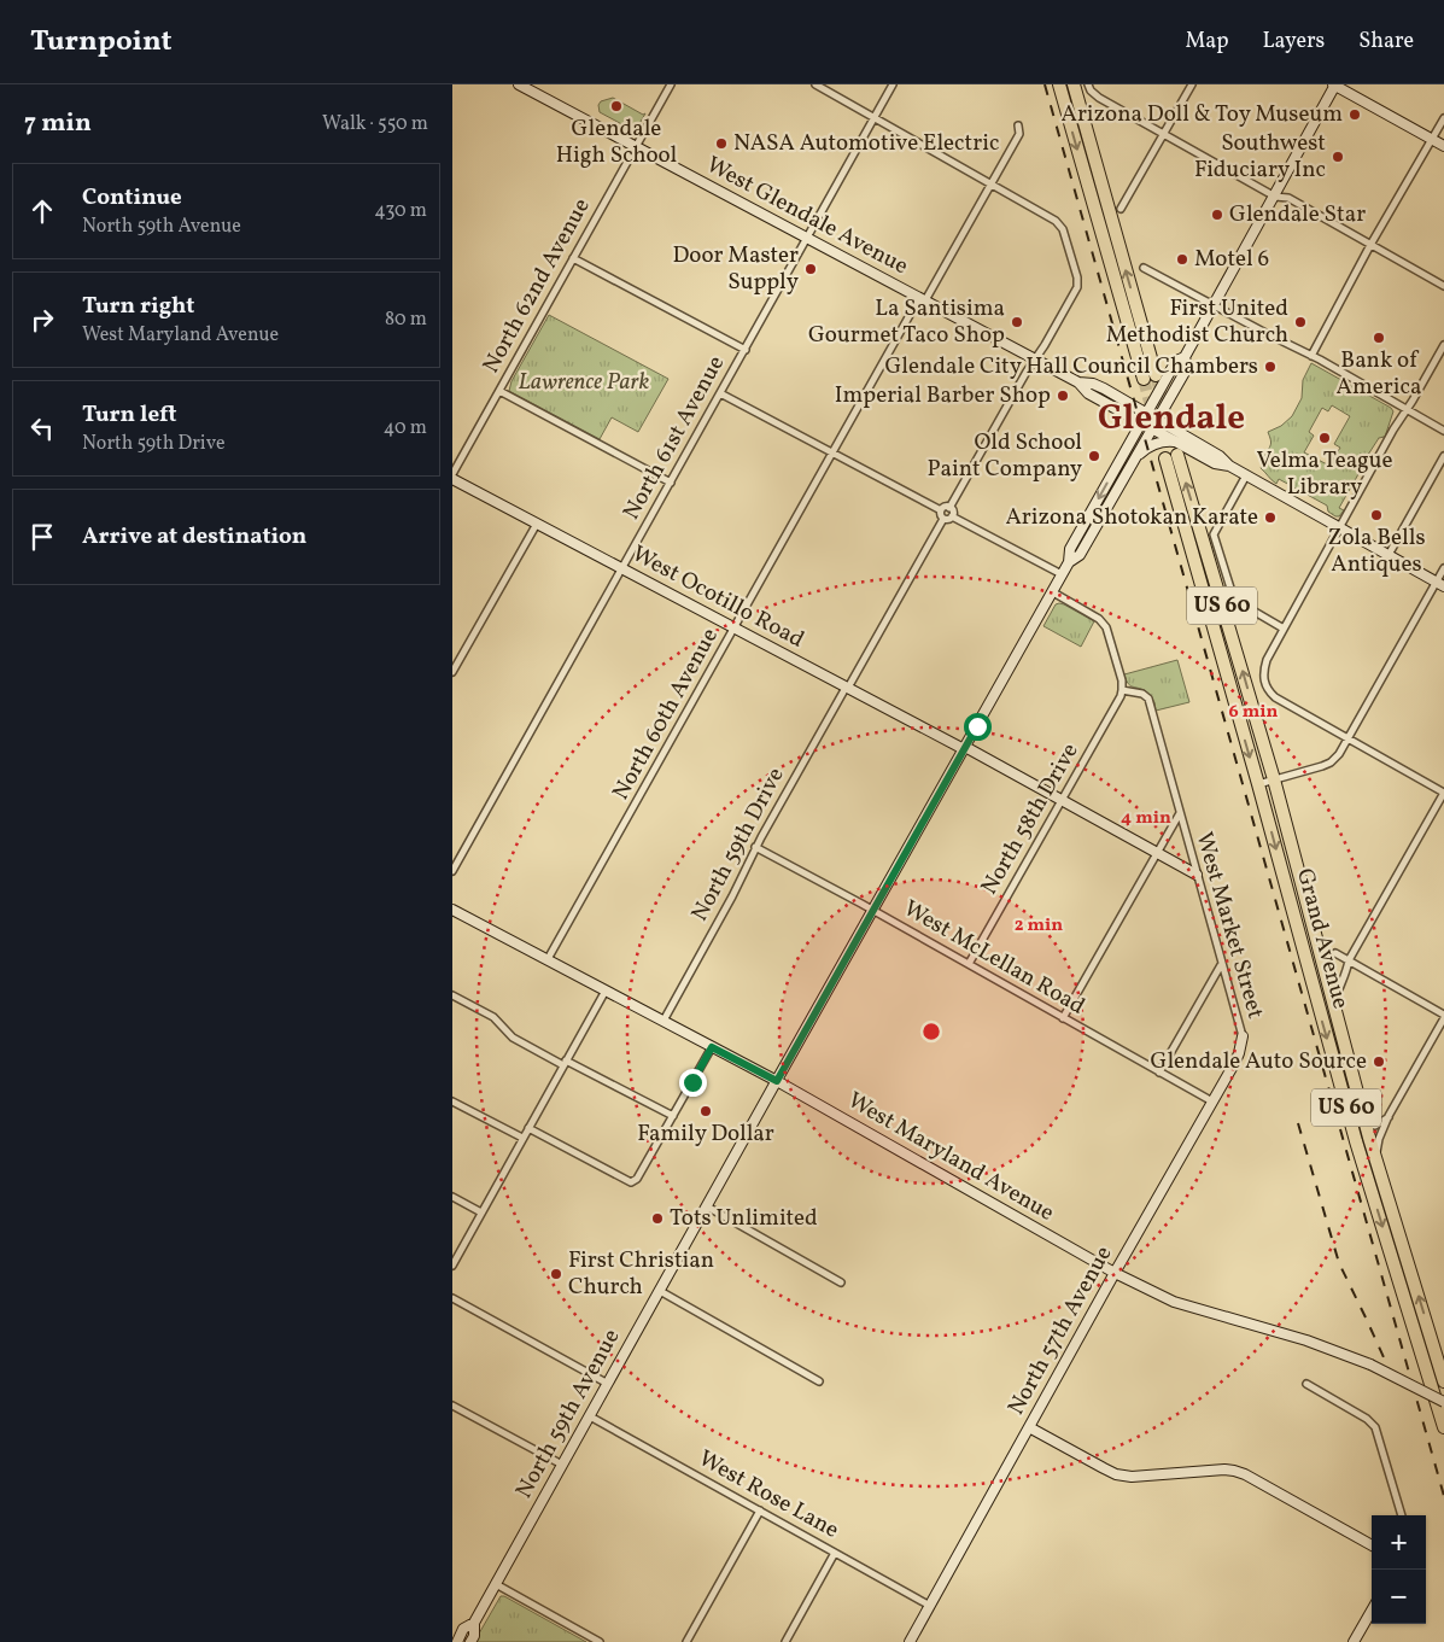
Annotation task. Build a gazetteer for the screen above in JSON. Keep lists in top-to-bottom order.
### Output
{
  "streets": {
    "highway": ["US 60", "Grand Avenue"],
    "main road": [
      "West Glendale Avenue",
      "West Ocotillo Road",
      "West Maryland Avenue",
      "North 57th Avenue",
      "North 59th Avenue"
    ],
    "street": [
      "North 62nd Avenue",
      "North 61st Avenue",
      "North 60th Avenue",
      "North 58th Drive",
      "North 59th Drive",
      "West Market Street",
      "West McLellan Road",
      "West Rose Lane"
    ]
  },
  "crossings": [
    ["West Glendale Avenue", "North 62nd Avenue"],
    ["West Glendale Avenue", "North 61st Avenue"],
    ["West Glendale Avenue", "North 60th Avenue"],
    ["West Glendale Avenue", "Grand Avenue"],
    ["West Glendale Avenue", "North 59th Avenue"],
    ["North 62nd Avenue", "West Ocotillo Road"],
    ["North 61st Avenue", "West Ocotillo Road"],
    ["West Ocotillo Road", "North 60th Avenue"],
    ["West Ocotillo Road", "North 58th Drive"],
    ["West Ocotillo Road", "North 59th Drive"],
    ["West Ocotillo Road", "West Market Street"],
    ["West Ocotillo Road", "North 59th Avenue"],
    ["North 60th Avenue", "West Maryland Avenue"],
    ["North 58th Drive", "West Market Street"],
    ["North 58th Drive", "West McLellan Road"],
    ["North 59th Drive", "West McLellan Road"],
    ["North 59th Drive", "West Maryland Avenue"],
    ["West Market Street", "North 57th Avenue"],
    ["West McLellan Road", "North 57th Avenue"],
    ["West McLellan Road", "North 59th Avenue"],
    ["West Maryland Avenue", "North 57th Avenue"],
    ["West Maryland Avenue", "North 59th Avenue"],
    ["North 57th Avenue", "West Rose Lane"],
    ["North 59th Avenue", "West Rose Lane"]
  ],
  "districts": ["Glendale"],
  "parks": ["Lawrence Park"],
  "places": [
    "Glendale High School",
    "Arizona Doll & Toy Museum",
    "NASA Automotive Electric",
    "Southwest Fiduciary Inc",
    "Glendale Star",
    "Motel 6",
    "Door Master Supply",
    "La Santisima Gourmet Taco Shop",
    "First United Methodist Church",
    "Bank of America",
    "Glendale City Hall Council Chambers",
    "Imperial Barber Shop",
    "Velma Teague Library",
    "Old School Paint Company",
    "Zola Bells Antiques",
    "Arizona Shotokan Karate",
    "Glendale Auto Source",
    "Family Dollar",
    "Tots Unlimited",
    "First Christian Church"
  ],
  "page": {
    "header": "Turnpoint",
    "nav": ["Map", "Layers", "Share"],
    "heading": ["7 min", "Walk · 550 m"],
    "list": [
      ["Continue", "North 59th Avenue", "430 m"],
      ["Turn right", "West Maryland Avenue", "80 m"],
      ["Turn left", "North 59th Drive", "40 m"],
      "Arrive at destination"
    ],
    "map_buttons": ["+", "−"]
  },
  "rings": ["6 min", "4 min", "2 min"]
}
